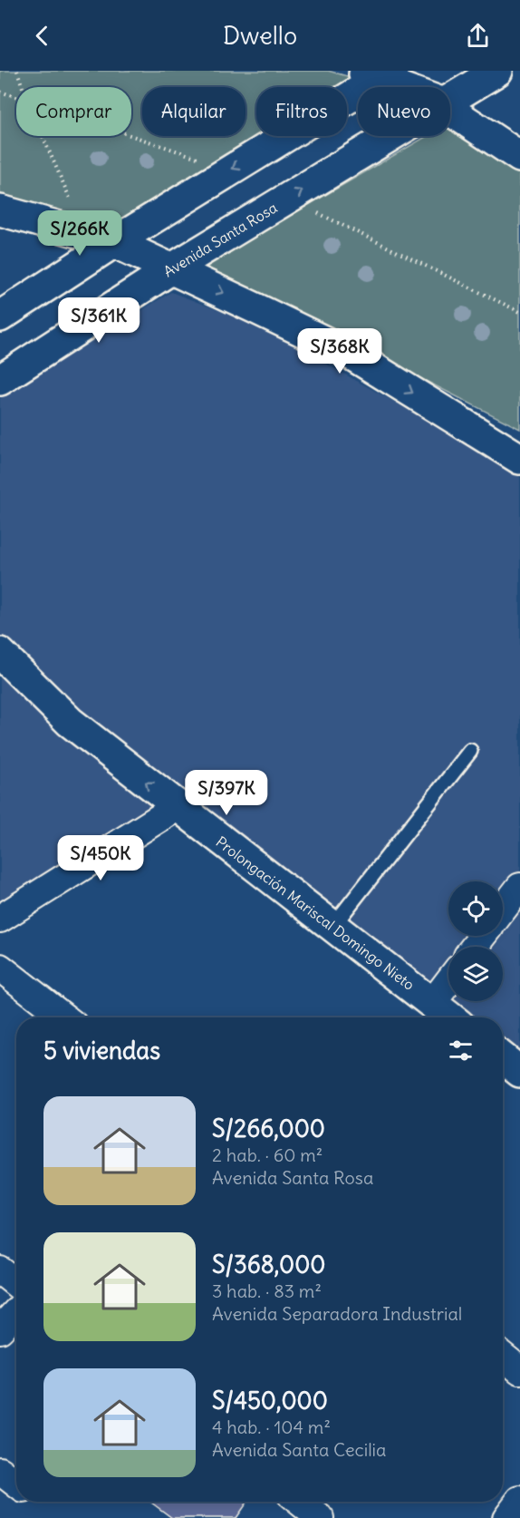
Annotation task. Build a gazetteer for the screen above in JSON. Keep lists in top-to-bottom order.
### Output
{
  "streets": {
    "main road": ["Avenida Santa Rosa", "Prolongación Mariscal Domingo Nieto"]
  },
  "one_way": ["Prolongación Mariscal Domingo Nieto"],
  "page": {
    "header": "Dwello",
    "chip": [
      "Comprar",
      "Alquilar",
      "Filtros",
      "Nuevo"
    ],
    "price": [
      "S/266K",
      "S/361K",
      "S/368K",
      "S/397K",
      "S/450K"
    ],
    "heading": "5 viviendas",
    "list": [
      {
        "name": "S/266,000",
        "note": "2 hab. · 60 m² · Avenida Santa Rosa"
      },
      {
        "name": "S/368,000",
        "note": "3 hab. · 83 m² · Avenida Separadora Industrial"
      },
      {
        "name": "S/450,000",
        "note": "4 hab. · 104 m² · Avenida Santa Cecilia"
      }
    ]
  }
}
